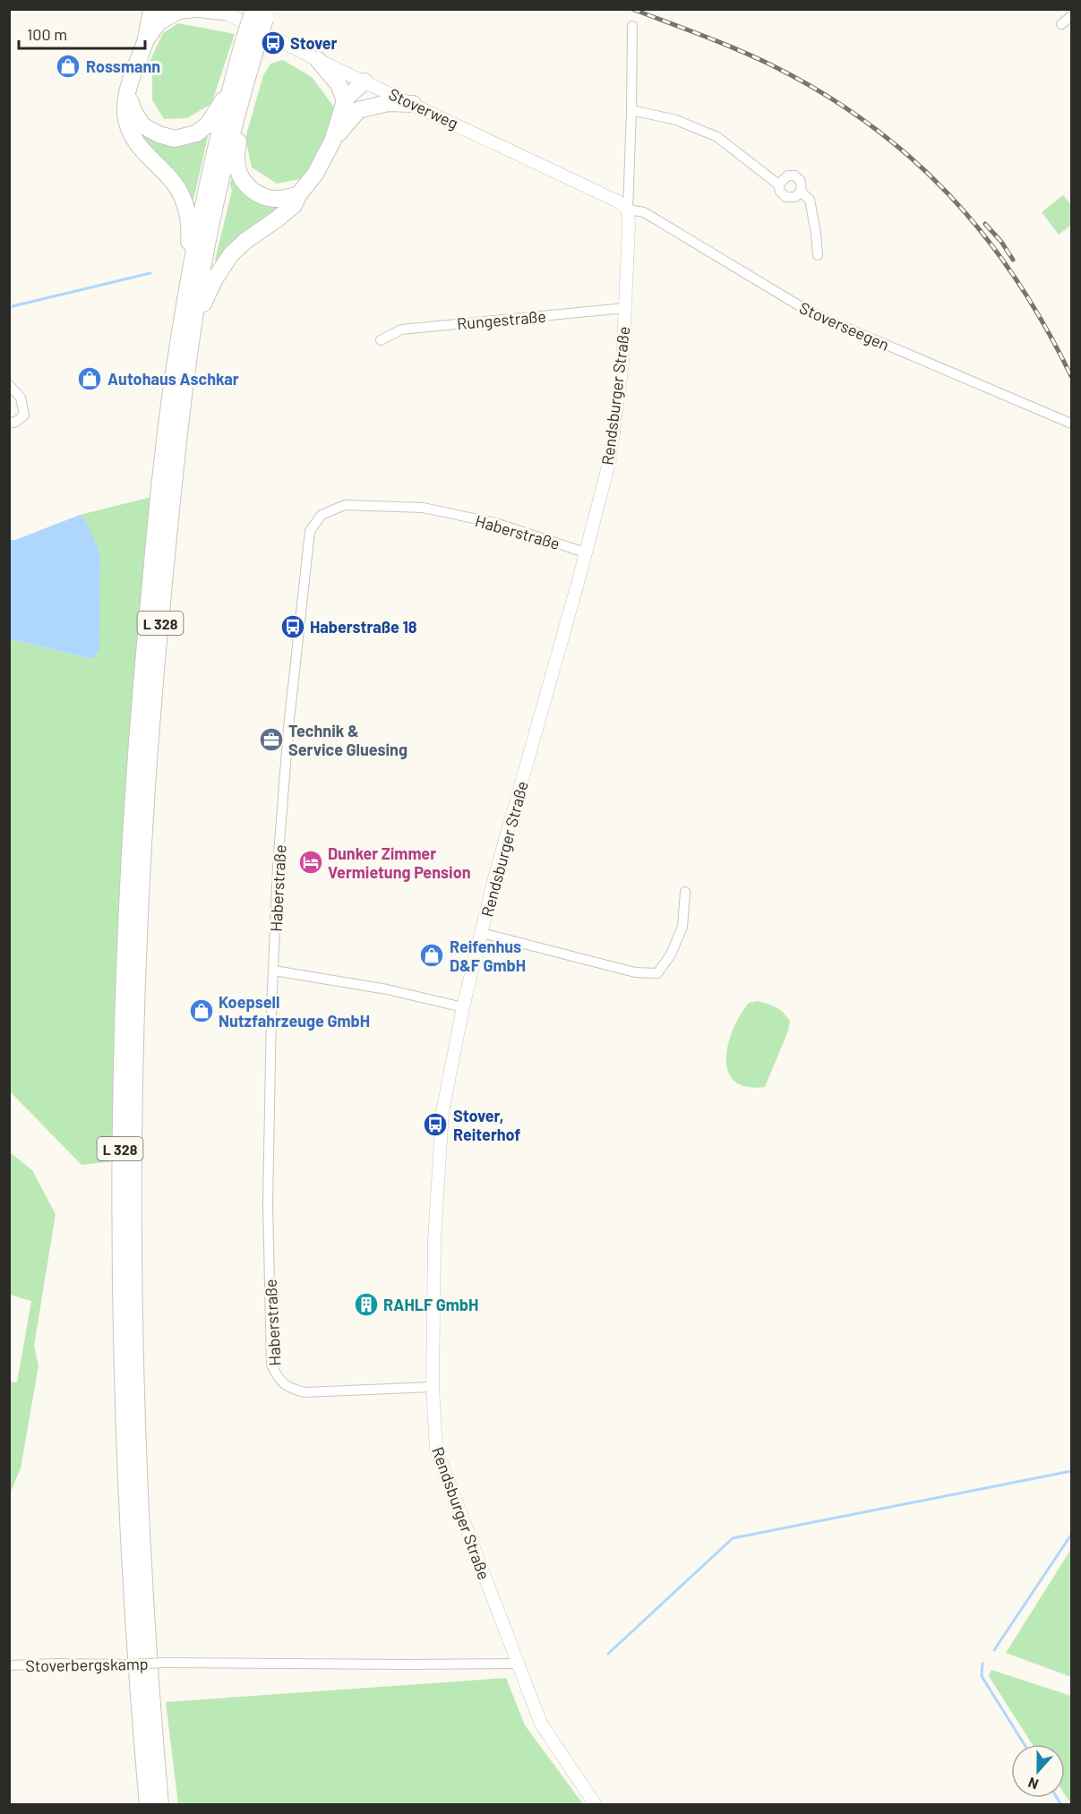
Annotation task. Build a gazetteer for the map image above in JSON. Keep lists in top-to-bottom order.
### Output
{
  "streets": {
    "highway": ["L 328"],
    "street": [
      "Stoverweg",
      "Rungestraße",
      "Stoverseegen",
      "Rendsburger Straße",
      "Haberstraße",
      "Stoverbergskamp"
    ]
  },
  "crossings": [
    ["Stoverweg", "Stoverseegen"],
    ["Stoverweg", "Rendsburger Straße"],
    ["Rungestraße", "Rendsburger Straße"],
    ["Stoverseegen", "Rendsburger Straße"],
    ["Rendsburger Straße", "Haberstraße"],
    ["Rendsburger Straße", "Stoverbergskamp"]
  ],
  "places": {
    "bus stop": ["Stover", "Haberstraße 18", "Stover, Reiterhof"],
    "shop": [
      "Rossmann",
      "Autohaus Aschkar",
      "Reifenhus D&F GmbH",
      "Koepsell Nutzfahrzeuge GmbH"
    ],
    "office": ["Technik & Service Gluesing"],
    "hotel": ["Dunker Zimmer Vermietung Pension"],
    "building": ["RAHLF GmbH"]
  },
  "scale_bar": "100 m",
  "north": "bottom"
}
